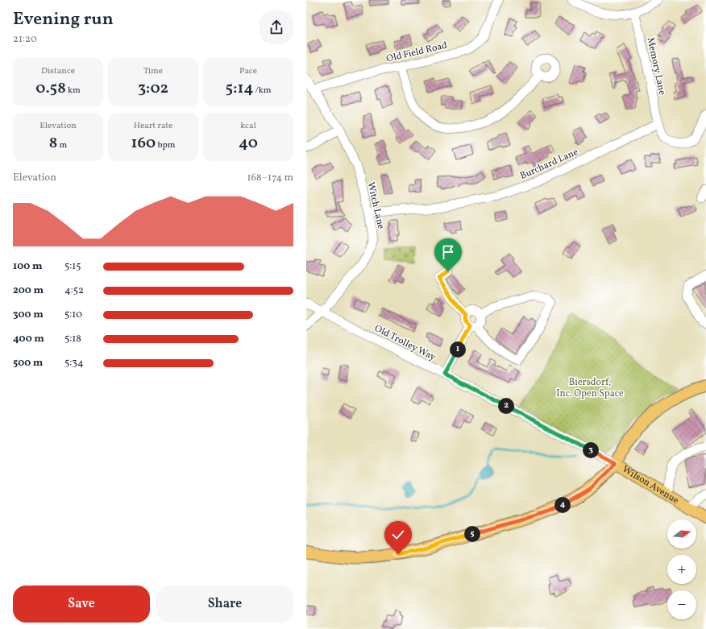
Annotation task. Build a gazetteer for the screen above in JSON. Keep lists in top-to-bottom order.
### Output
{
  "streets": {
    "main road": ["Wilson Avenue"],
    "street": [
      "Old Field Road",
      "Memory Lane",
      "Burchard Lane",
      "Witch Lane",
      "Old Trolley Way"
    ]
  },
  "crossings": [
    ["Old Field Road", "Witch Lane"],
    ["Memory Lane", "Burchard Lane"],
    ["Burchard Lane", "Witch Lane"],
    ["Witch Lane", "Old Trolley Way"],
    ["Old Trolley Way", "Wilson Avenue"]
  ],
  "parks": ["Biersdorf, Inc. Open Space"],
  "north": "right",
  "page": {
    "heading": ["Evening run", "21:20"],
    "stats": [
      ["Distance", "0.58 km"],
      ["Time", "3:02"],
      ["Pace", "5:14 /km"],
      ["Elevation", "8 m"],
      ["Heart rate", "160 bpm"],
      ["kcal", "40"]
    ],
    "chart": ["Elevation", "168–174 m"],
    "list": [
      {
        "name": "100 m",
        "note": "5:15"
      },
      {
        "name": "200 m",
        "note": "4:52"
      },
      {
        "name": "300 m",
        "note": "5:10"
      },
      {
        "name": "400 m",
        "note": "5:18"
      },
      {
        "name": "500 m",
        "note": "5:34"
      }
    ],
    "pins": [
      "1",
      "2",
      "3",
      "4",
      "5"
    ],
    "map_buttons": ["+", "−"],
    "buttons": ["Save", "Share"]
  }
}
